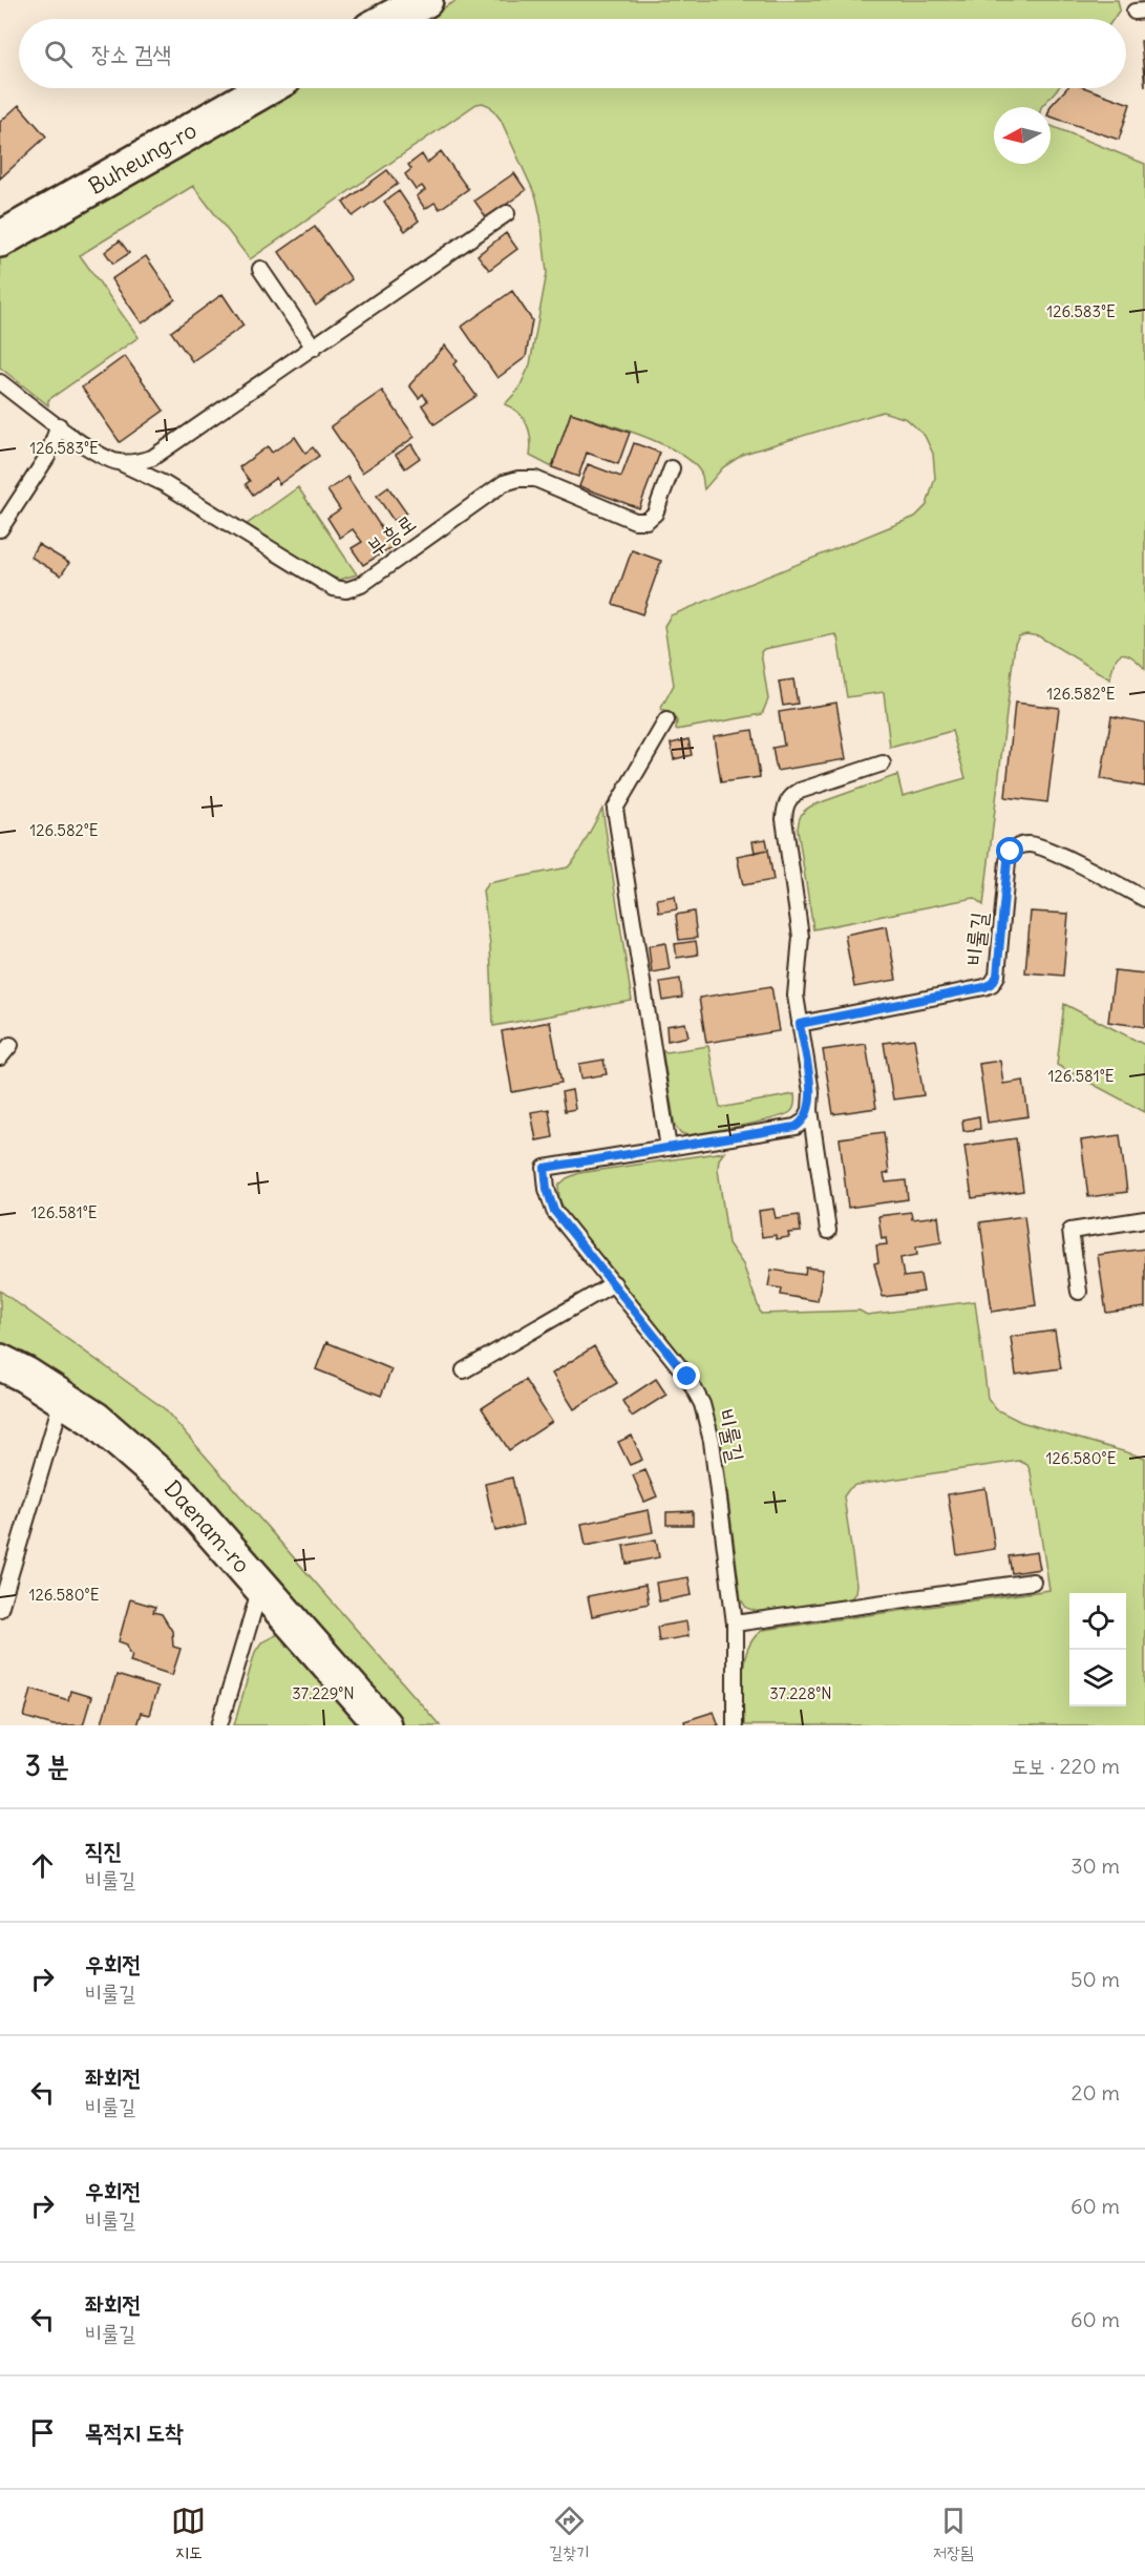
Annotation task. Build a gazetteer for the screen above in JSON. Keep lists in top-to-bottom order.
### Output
{
  "streets": {
    "street": ["Buheung-ro", "Daenam-ro"],
    "lane": ["부흥로", "비룰길"]
  },
  "north": "left",
  "page": {
    "search": "장소 검색",
    "heading": ["3 분", "도보 · 220 m"],
    "list": [
      ["직진", "비룰길", "30 m"],
      ["우회전", "비룰길", "50 m"],
      ["좌회전", "비룰길", "20 m"],
      ["우회전", "비룰길", "60 m"],
      ["좌회전", "비룰길", "60 m"],
      "목적지 도착"
    ],
    "nav": ["지도", "길찾기", "저장됨"]
  },
  "coordinates": [
    "126.583°E",
    "126.582°E",
    "126.581°E",
    "126.580°E",
    "37.229°N",
    "37.228°N"
  ]
}
